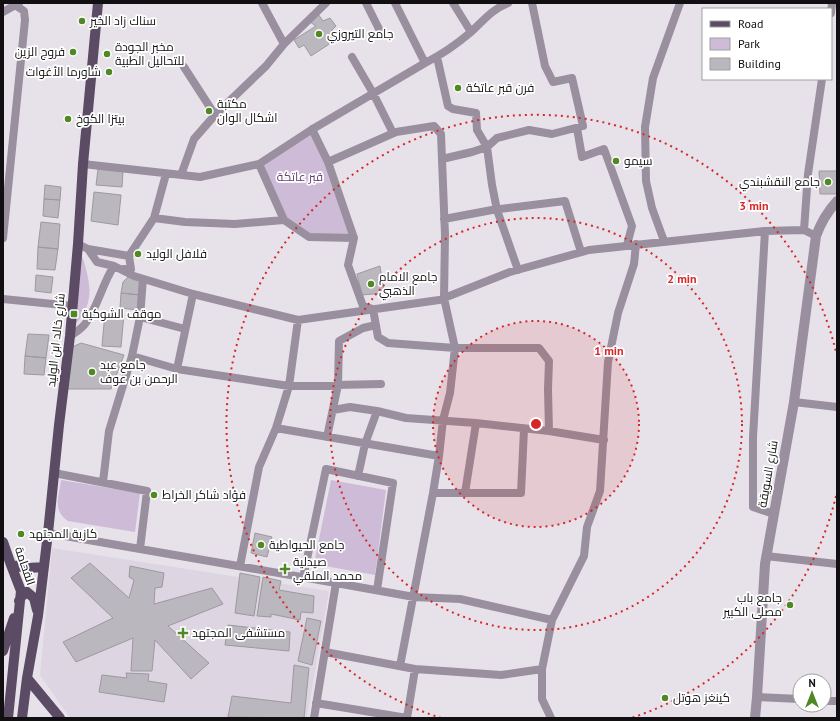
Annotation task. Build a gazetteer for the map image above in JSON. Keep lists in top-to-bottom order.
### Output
{
  "streets": {
    "main road": ["شارع خالد ابن الوليد", "الفحامة"],
    "street": ["شارع السويقة"]
  },
  "parks": ["قبر عاتكة"],
  "places": {
    "other": [
      "سناك زاد الخير",
      "جامع التيروزي",
      "فروج الزين",
      "مخبر الجودة للتحاليل الطبية",
      "شاورما الأغوات",
      "فرن قبر عاتكة",
      "مكتبة اشكال الوان",
      "بيتزا الكوخ",
      "سيمو",
      "جامع النقشبندي",
      "فلافل الوليد",
      "جامع الامام الذهبي",
      "جامع عبد الرحمن بن عوف",
      "فؤاد شاكر الخراط",
      "كازية المجتهد",
      "جامع الحيواطية",
      "جامع باب مصلى الكبير",
      "كينغز هوتل"
    ],
    "transit": ["موقف الشوكية"],
    "health": ["صيدلية محمد الملقي", "مستشفى المجتهد"]
  },
  "legend": ["Road", "Park", "Building"],
  "north": "top",
  "rings": ["3 min", "2 min", "1 min"]
}
